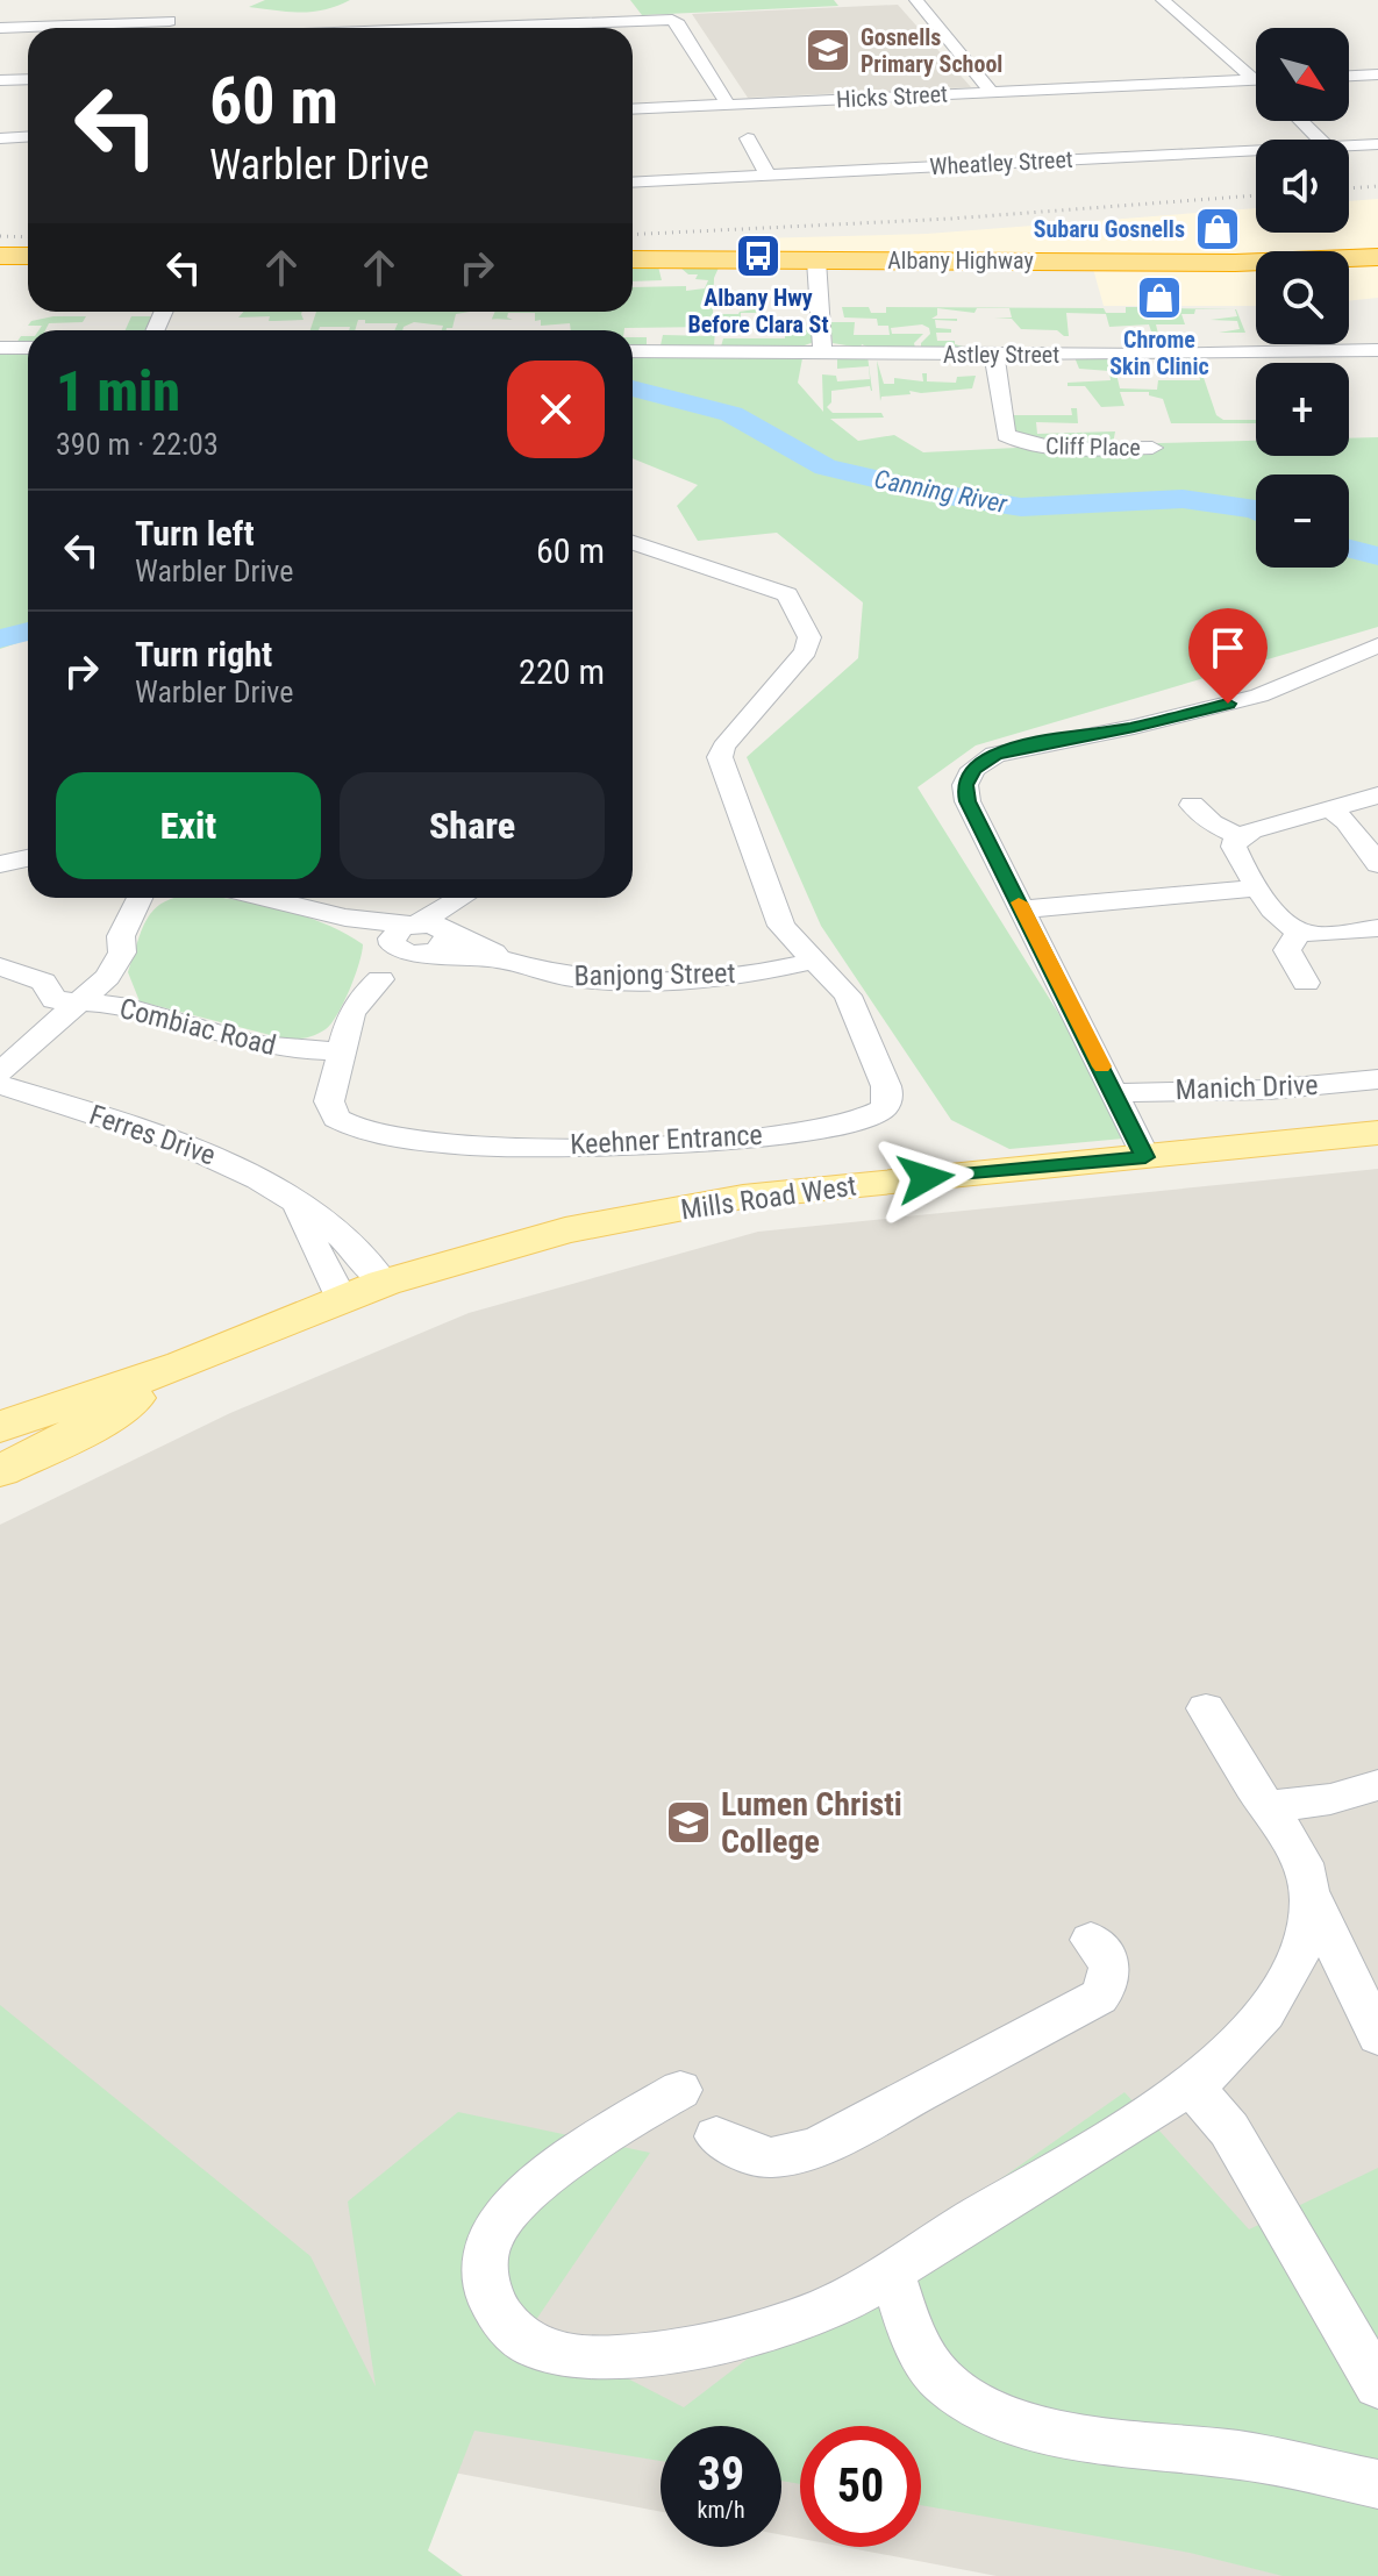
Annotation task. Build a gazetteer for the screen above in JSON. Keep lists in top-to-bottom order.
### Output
{
  "streets": {
    "highway": ["Albany Highway"],
    "main road": ["Mills Road West"],
    "street": [
      "Hicks Street",
      "Wheatley Street",
      "Astley Street",
      "Cliff Place",
      "Banjong Street",
      "Combiac Road",
      "Manich Drive",
      "Ferres Drive",
      "Keehner Entrance"
    ]
  },
  "crossings": [
    ["Astley Street", "Cliff Place"],
    ["Banjong Street", "Keehner Entrance"],
    ["Combiac Road", "Keehner Entrance"],
    ["Ferres Drive", "Mills Road West"]
  ],
  "water": ["Canning River"],
  "places": {
    "school or university": ["Gosnells Primary School", "Lumen Christi College"],
    "shop": ["Subaru Gosnells", "Chrome Skin Clinic"],
    "bus stop": ["Albany Hwy Before Clara St"]
  },
  "north": "bottom right",
  "page": {
    "map_buttons": ["+", "−"],
    "turn": ["60 m", "Warbler Drive"],
    "heading": ["1 min", "390 m · 22:03"],
    "list": [
      {
        "name": "Turn left",
        "note": "Warbler Drive",
        "value": "60 m"
      },
      {
        "name": "Turn right",
        "note": "Warbler Drive",
        "value": "220 m"
      }
    ],
    "buttons": ["Exit", "Share"],
    "speed": "39 km/h",
    "limit": "50"
  }
}
